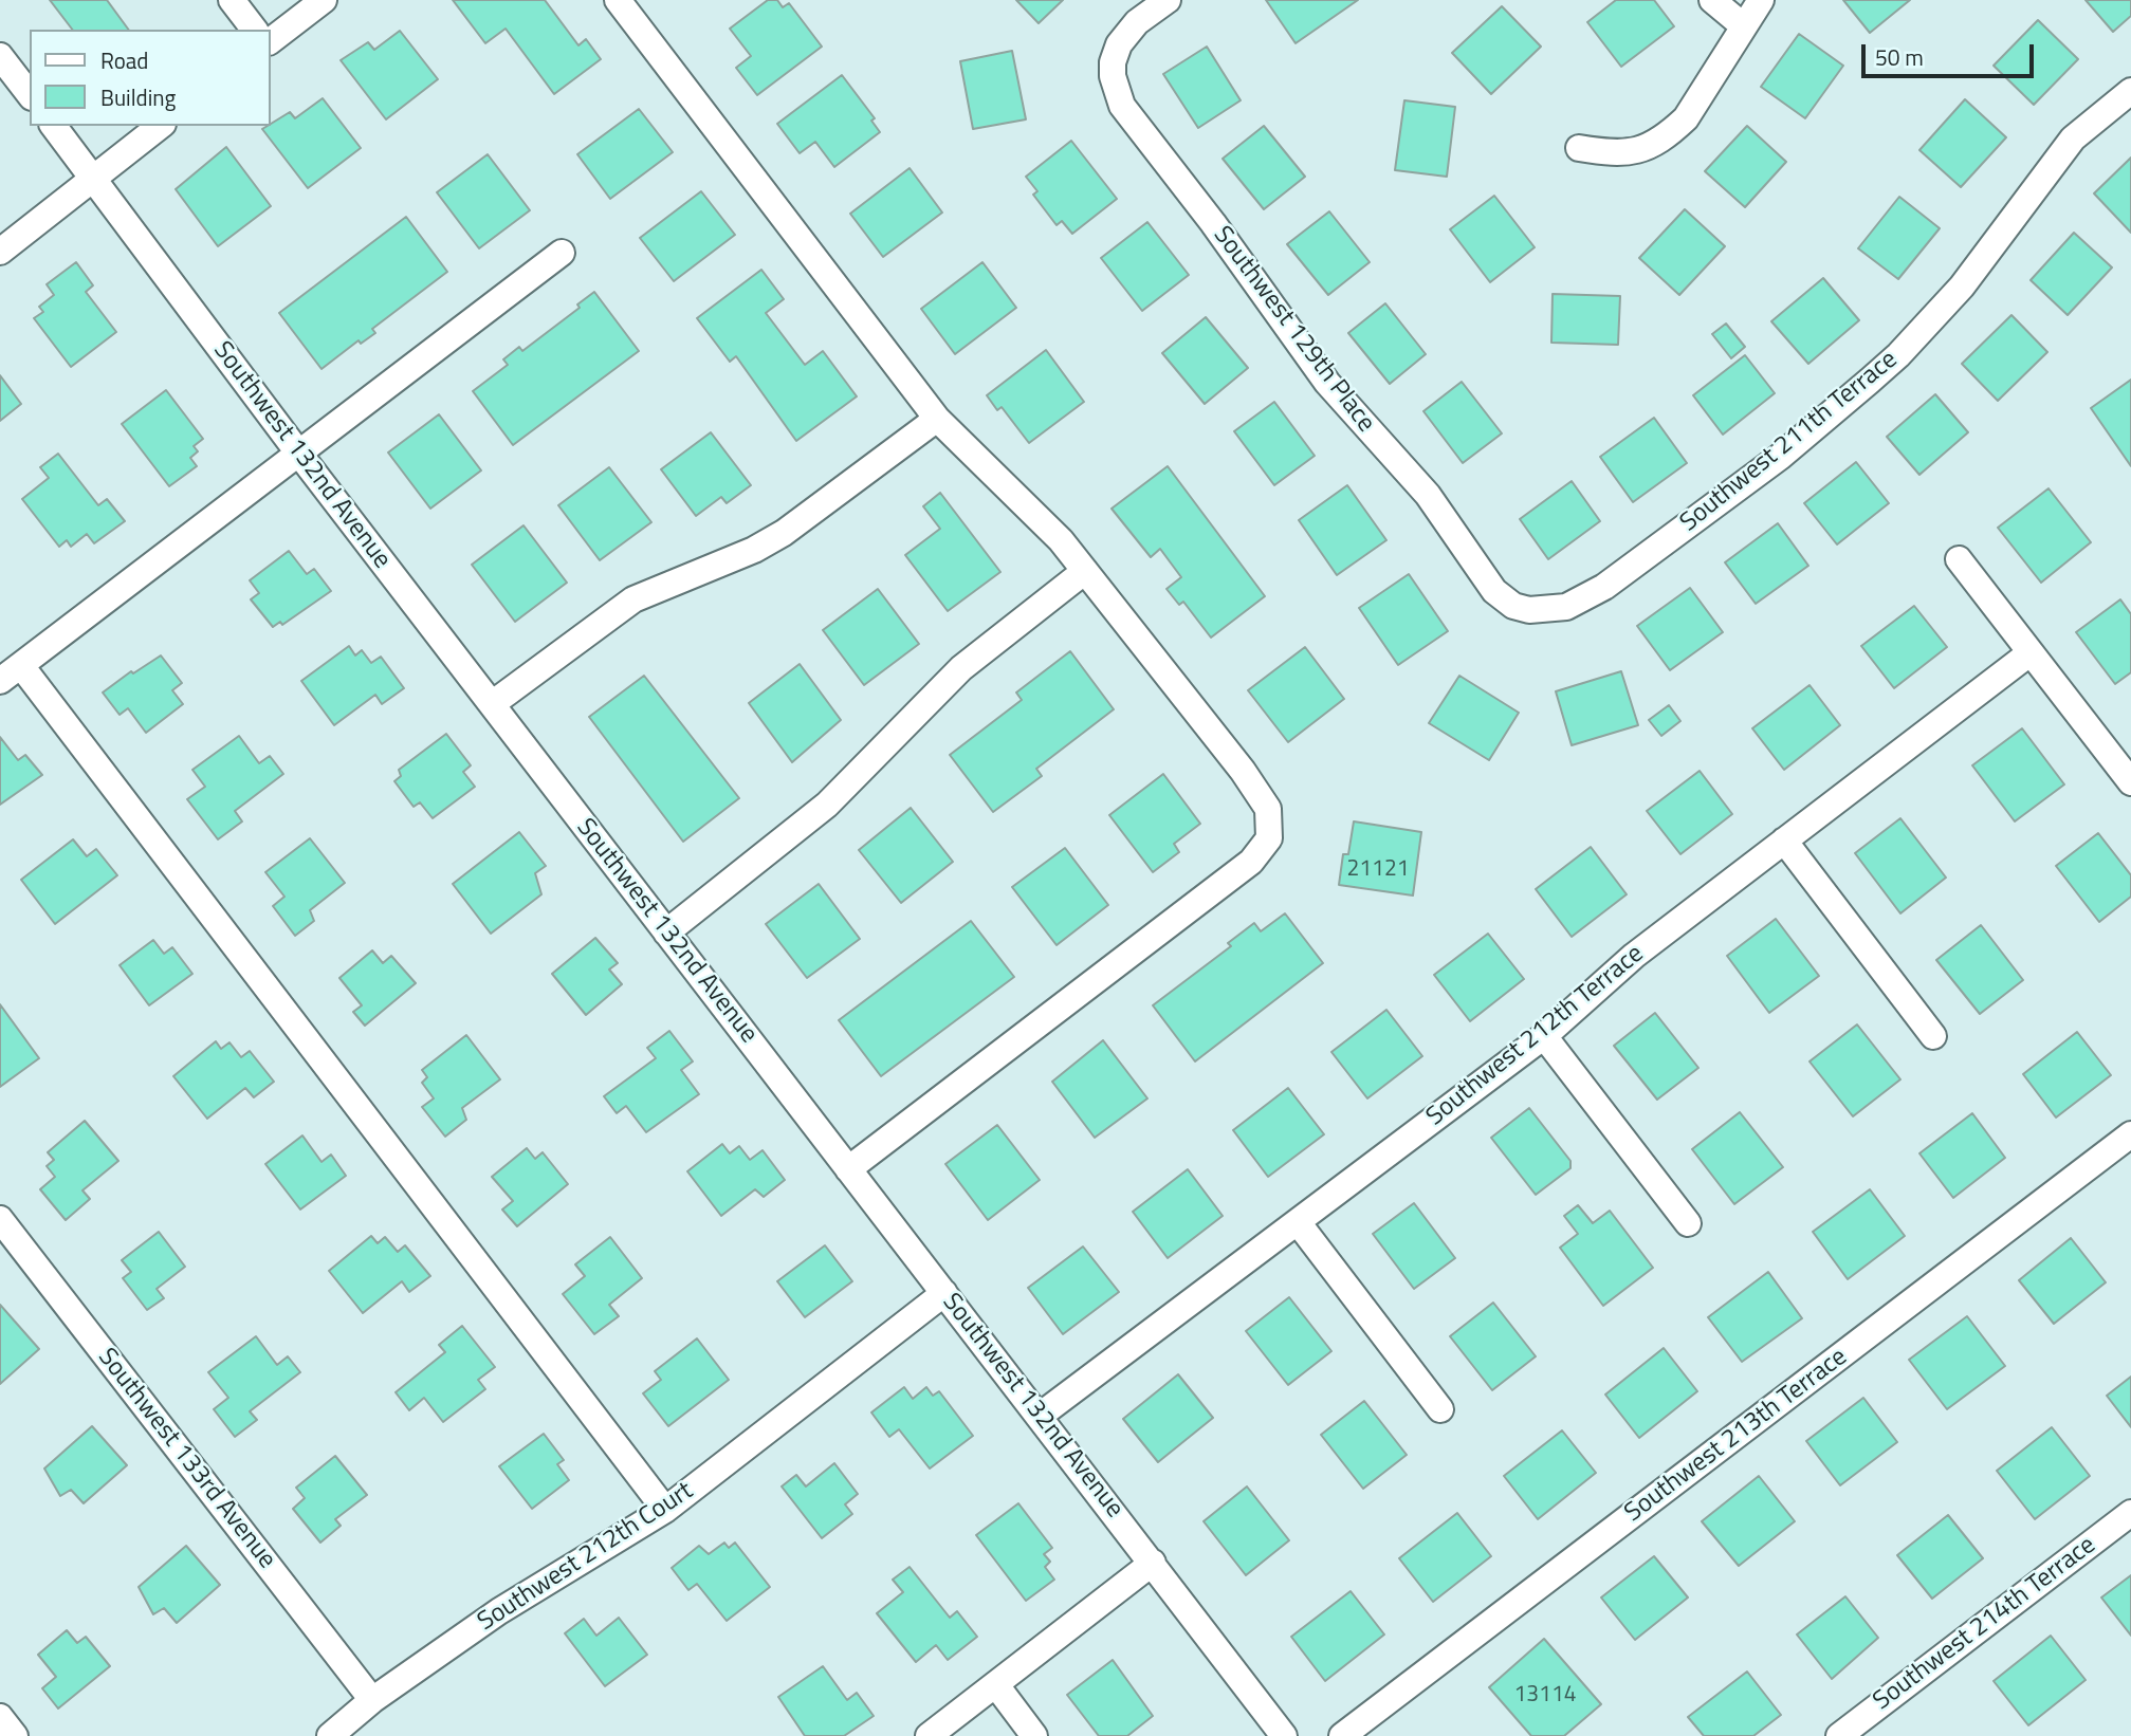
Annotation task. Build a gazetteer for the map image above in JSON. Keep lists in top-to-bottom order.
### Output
{
  "streets": {
    "street": [
      "Southwest 129th Place",
      "Southwest 211th Terrace",
      "Southwest 132nd Avenue",
      "Southwest 212th Terrace",
      "Southwest 213th Terrace",
      "Southwest 133rd Avenue",
      "Southwest 212th Court",
      "Southwest 214th Terrace"
    ]
  },
  "crossings": [
    ["Southwest 129th Place", "Southwest 211th Terrace"],
    ["Southwest 132nd Avenue", "Southwest 212th Terrace"],
    ["Southwest 132nd Avenue", "Southwest 212th Court"],
    ["Southwest 133rd Avenue", "Southwest 212th Court"]
  ],
  "house_numbers": ["21121", "13114"],
  "legend": ["Road", "Building"],
  "scale_bar": "50 m"
}
